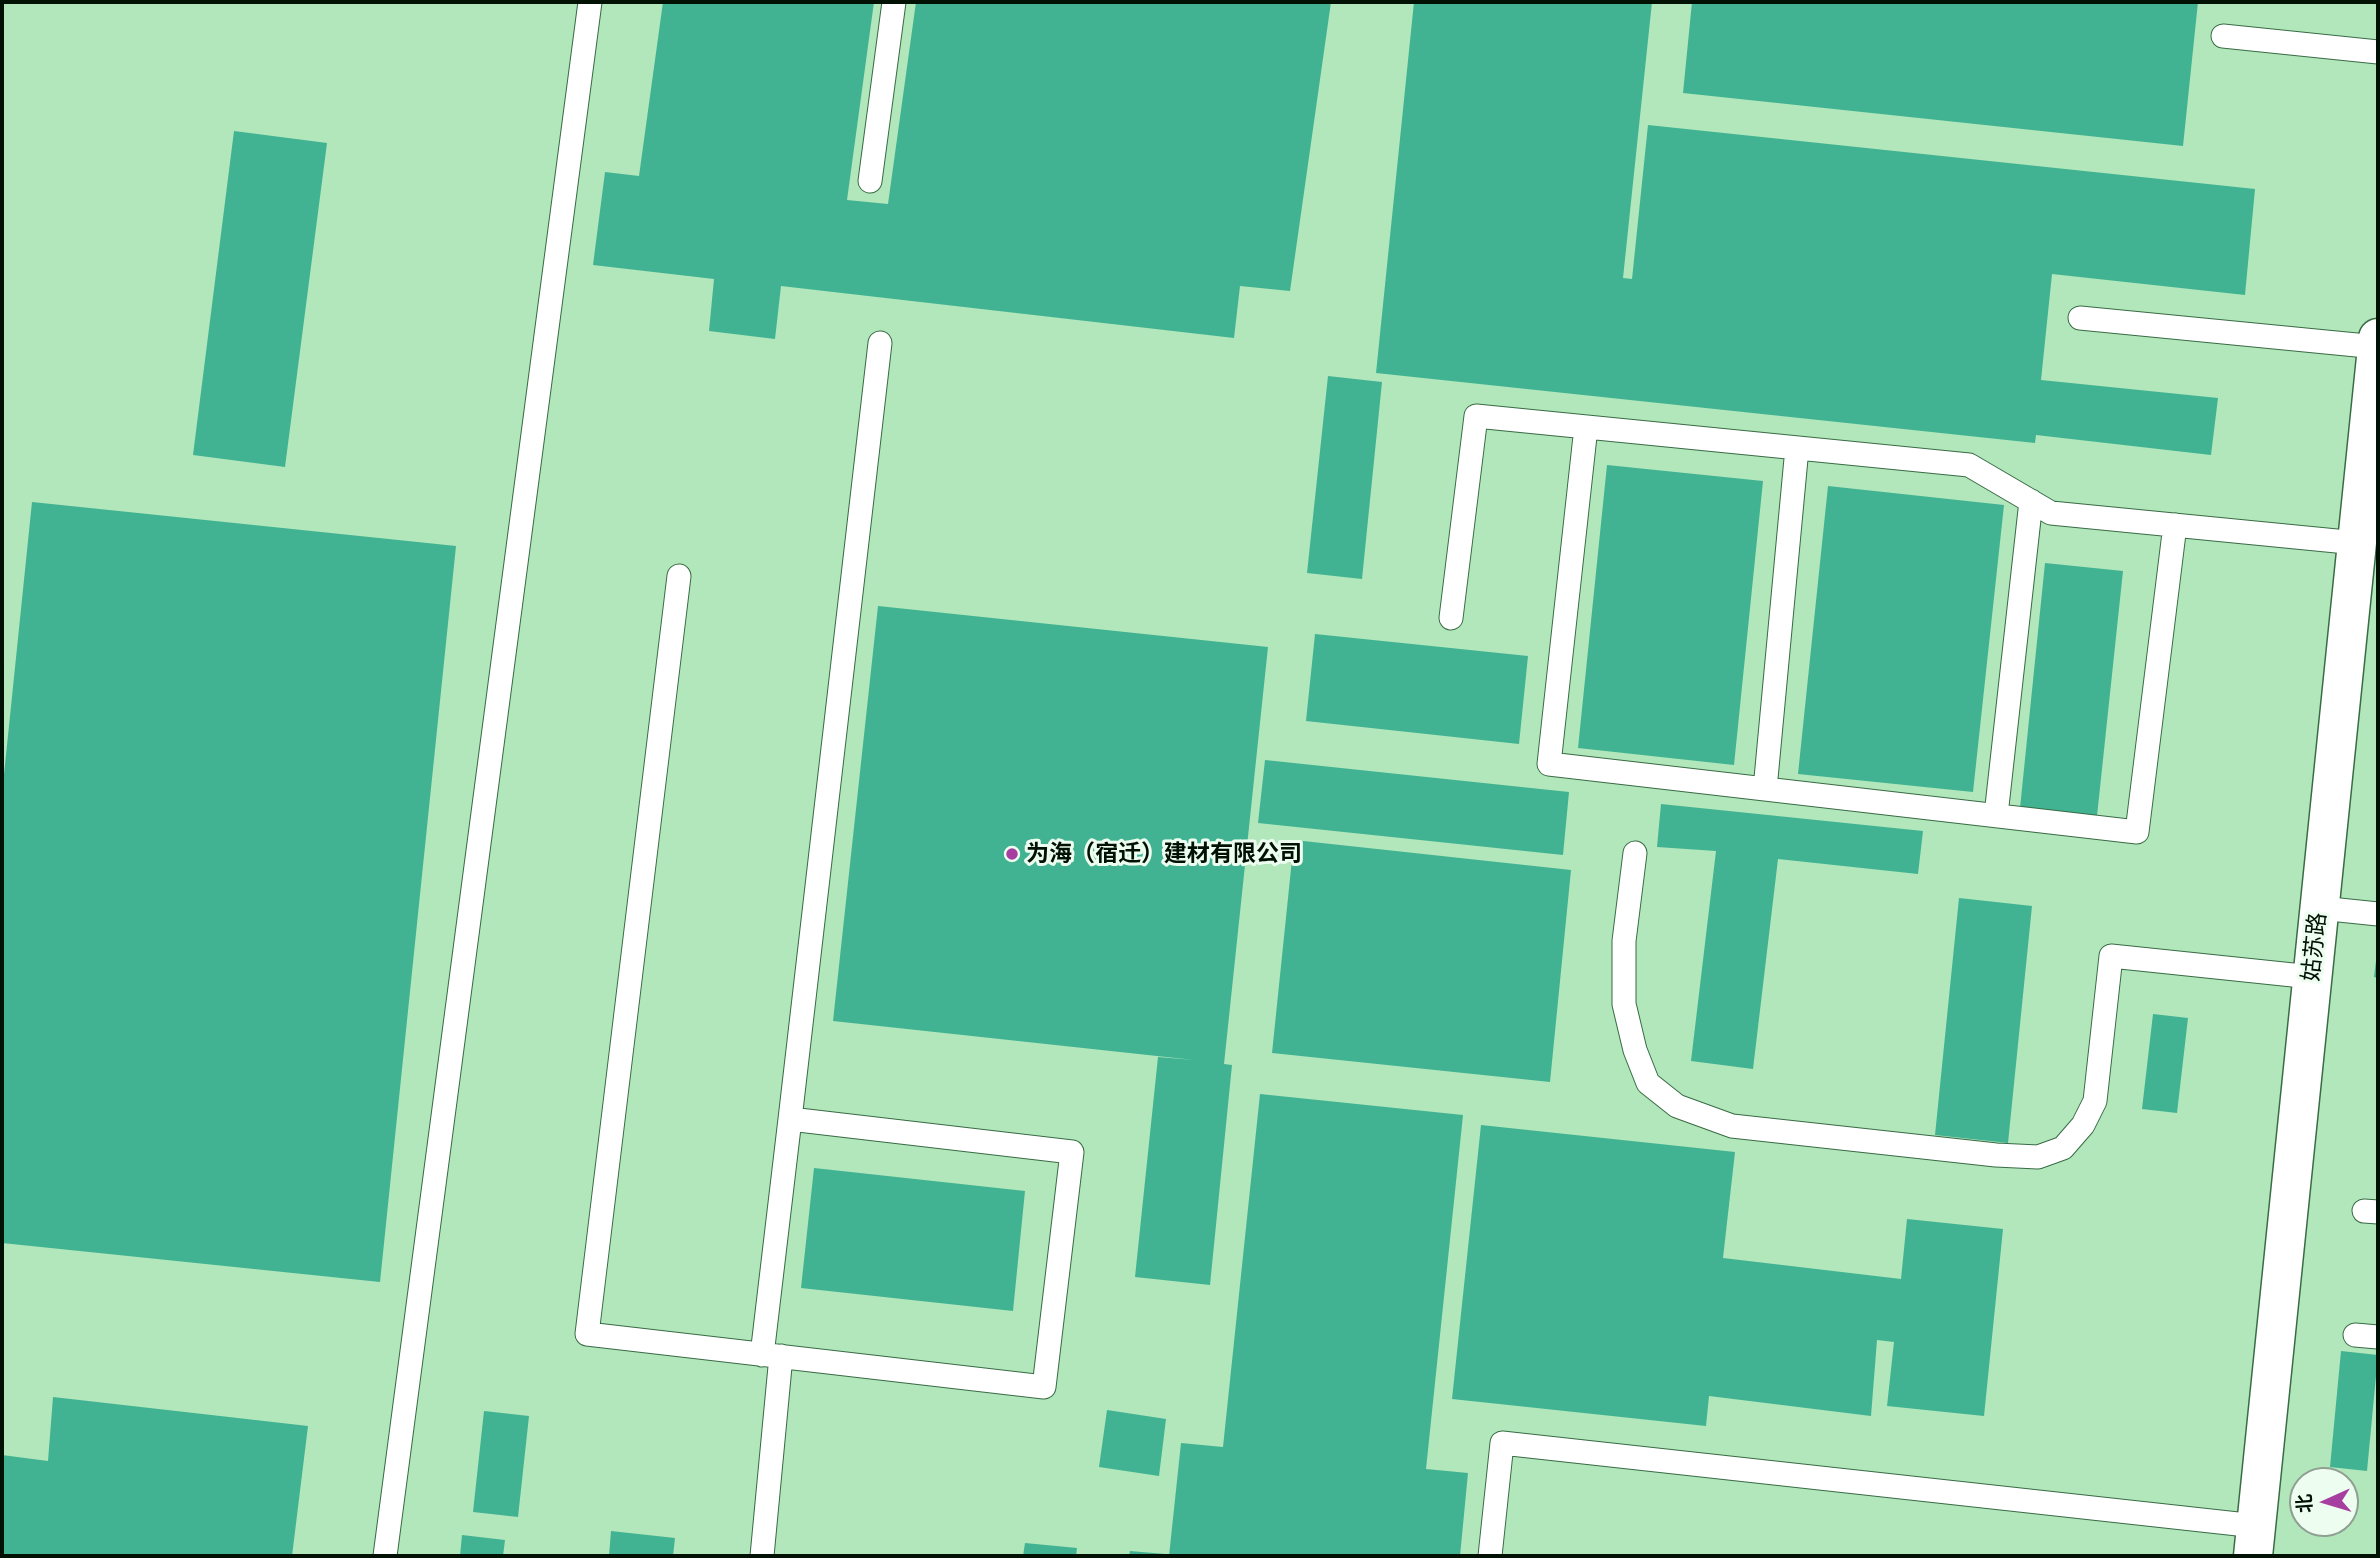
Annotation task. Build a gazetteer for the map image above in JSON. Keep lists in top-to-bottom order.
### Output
{
  "streets": {
    "street": ["姑苏路"]
  },
  "places": ["为海（宿迁）建材有限公司"],
  "north": "left"
}
